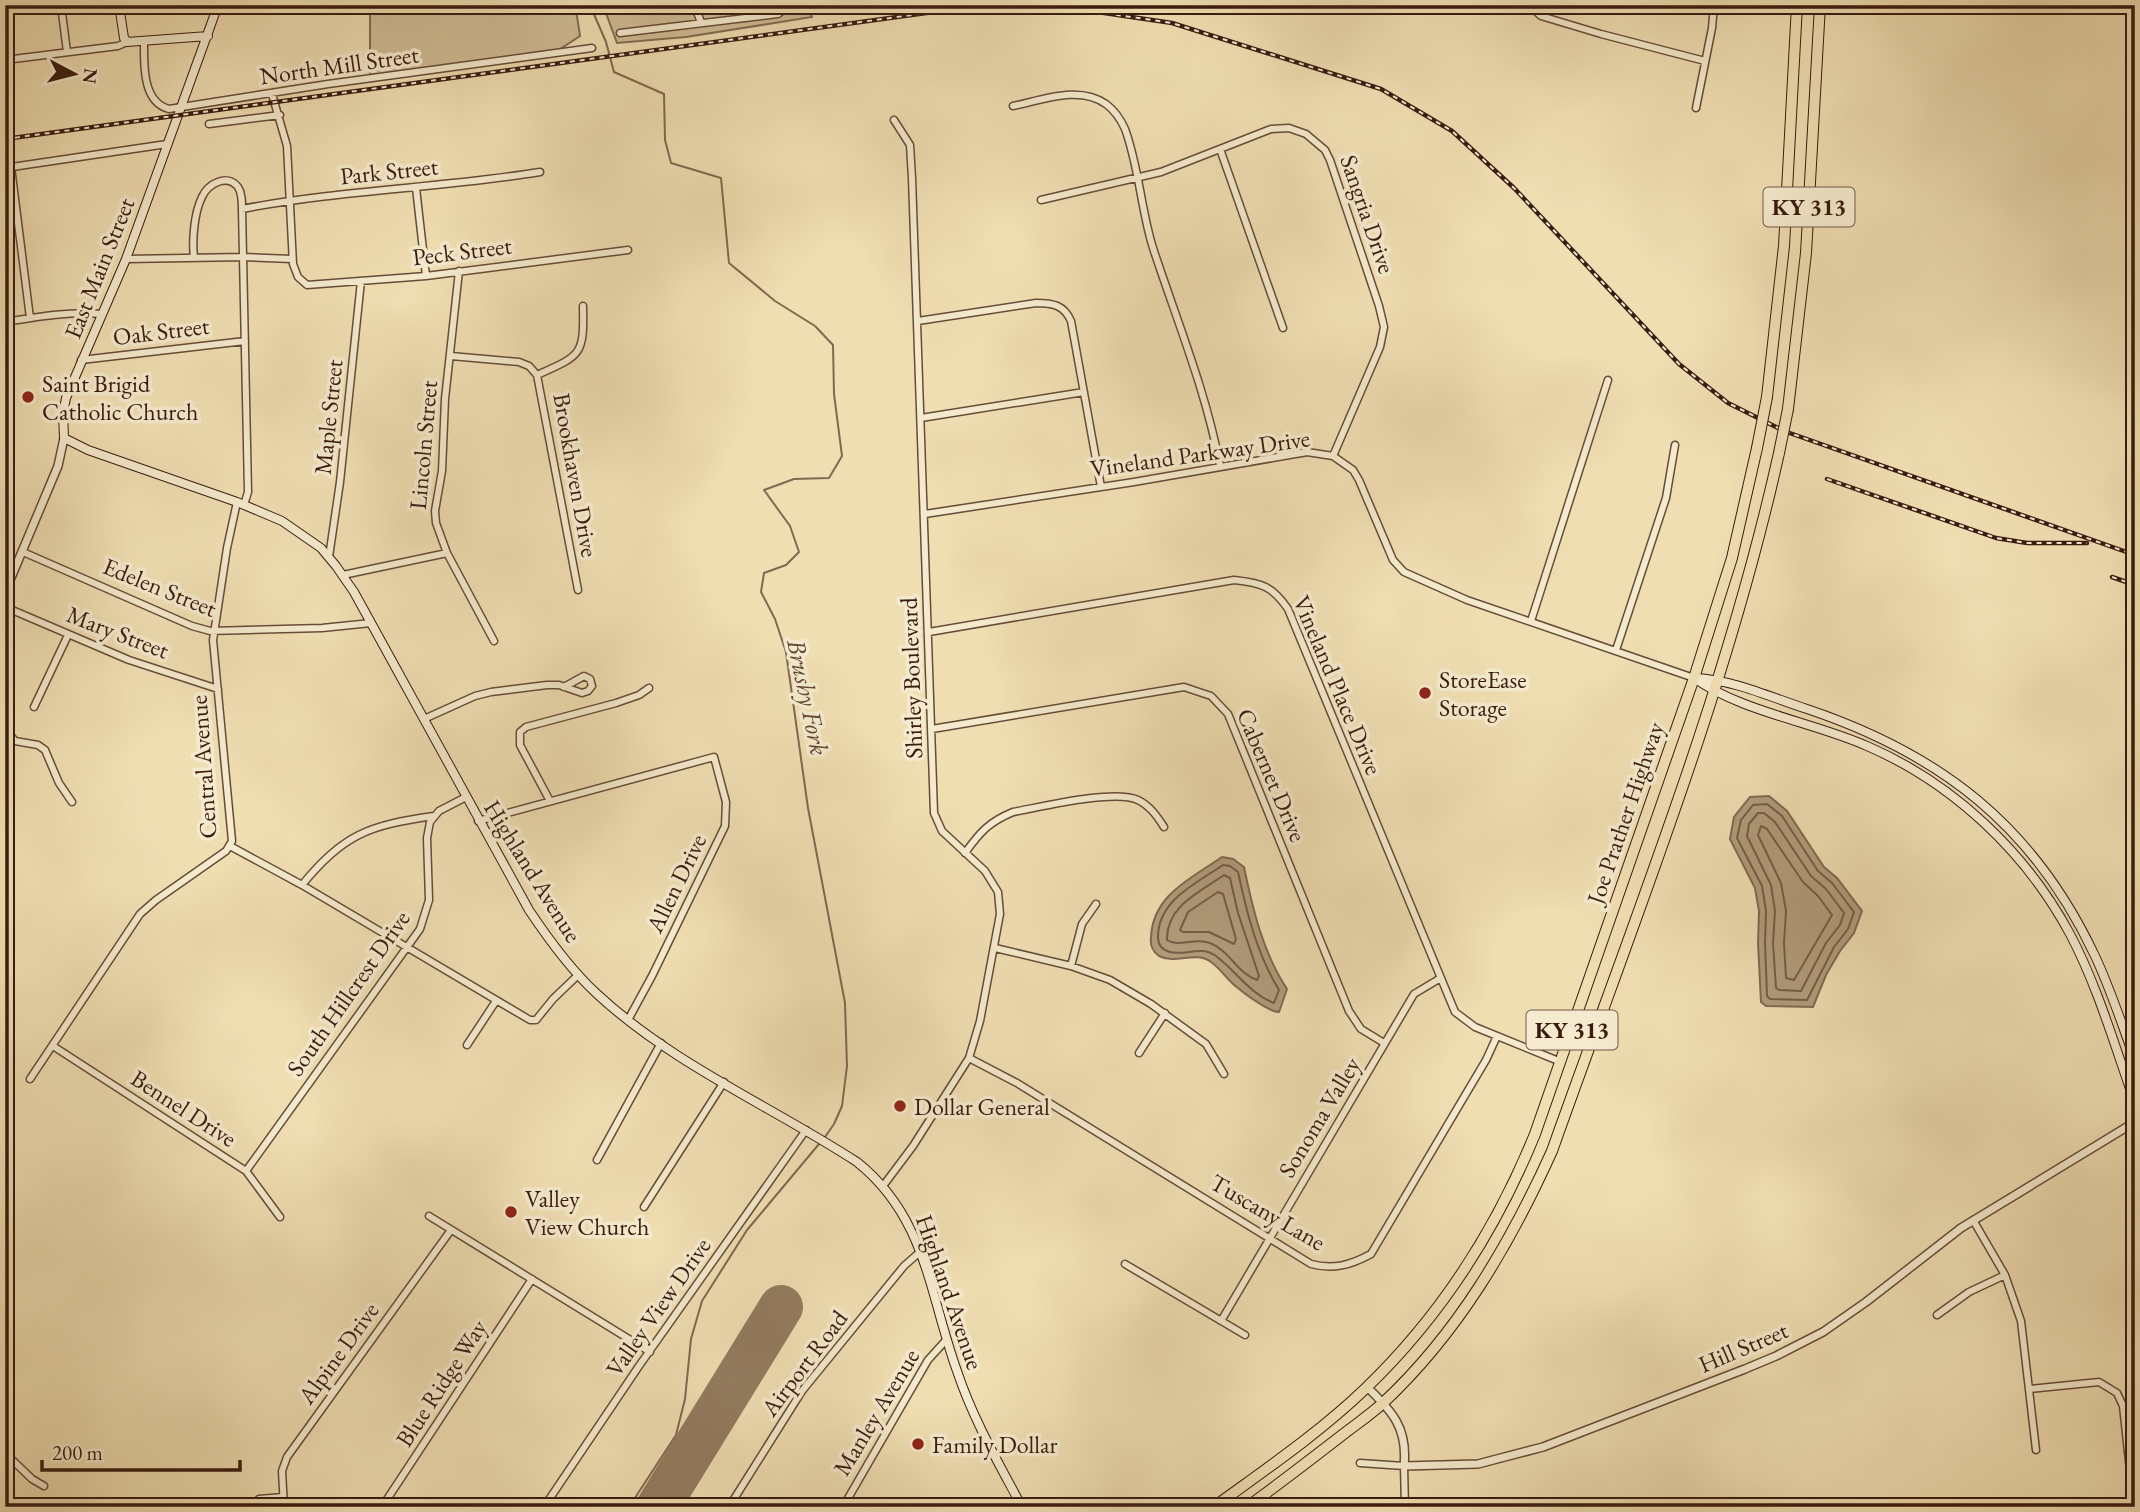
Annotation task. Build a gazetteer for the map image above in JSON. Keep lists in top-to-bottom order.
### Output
{
  "streets": {
    "highway": ["KY 313", "Joe Prather Highway"],
    "main road": ["East Main Street", "Highland Avenue"],
    "street": [
      "North Mill Street",
      "Park Street",
      "Sangria Drive",
      "Peck Street",
      "Oak Street",
      "Maple Street",
      "Lincoln Street",
      "Vineland Parkway Drive",
      "Brookhaven Drive",
      "Edelen Street",
      "Mary Street",
      "Shirley Boulevard",
      "Vineland Place Drive",
      "Central Avenue",
      "Cabernet Drive",
      "Allen Drive",
      "South Hillcrest Drive",
      "Bennel Drive",
      "Sonoma Valley",
      "Tuscany Lane",
      "Valley View Drive",
      "Hill Street",
      "Alpine Drive",
      "Airport Road",
      "Blue Ridge Way",
      "Manley Avenue"
    ]
  },
  "crossings": [
    ["North Mill Street", "East Main Street"],
    ["Park Street", "Central Avenue"],
    ["Sangria Drive", "Vineland Parkway Drive"],
    ["Peck Street", "Maple Street"],
    ["Peck Street", "Lincoln Street"],
    ["East Main Street", "Oak Street"],
    ["East Main Street", "Edelen Street"],
    ["East Main Street", "Highland Avenue"],
    ["Oak Street", "Central Avenue"],
    ["Maple Street", "Highland Avenue"],
    ["Lincoln Street", "Brookhaven Drive"],
    ["Vineland Parkway Drive", "Shirley Boulevard"],
    ["Vineland Parkway Drive", "Joe Prather Highway"],
    ["Edelen Street", "Central Avenue"],
    ["Edelen Street", "Highland Avenue"],
    ["Mary Street", "Central Avenue"],
    ["Shirley Boulevard", "Vineland Place Drive"],
    ["Shirley Boulevard", "Cabernet Drive"],
    ["Shirley Boulevard", "Highland Avenue"],
    ["Shirley Boulevard", "Tuscany Lane"],
    ["Vineland Place Drive", "Joe Prather Highway"],
    ["Vineland Place Drive", "Sonoma Valley"],
    ["Vineland Place Drive", "Tuscany Lane"],
    ["Central Avenue", "Highland Avenue"],
    ["Central Avenue", "Bennel Drive"],
    ["Cabernet Drive", "Sonoma Valley"],
    ["Highland Avenue", "Allen Drive"],
    ["Highland Avenue", "Valley View Drive"],
    ["Highland Avenue", "Airport Road"],
    ["Highland Avenue", "Manley Avenue"],
    ["South Hillcrest Drive", "Bennel Drive"],
    ["Sonoma Valley", "Tuscany Lane"]
  ],
  "water": ["Brushy Fork"],
  "places": [
    "Saint Brigid Catholic Church",
    "StoreEase Storage",
    "Dollar General",
    "Valley View Church",
    "Family Dollar"
  ],
  "scale_bar": "200 m",
  "north": "right"
}
